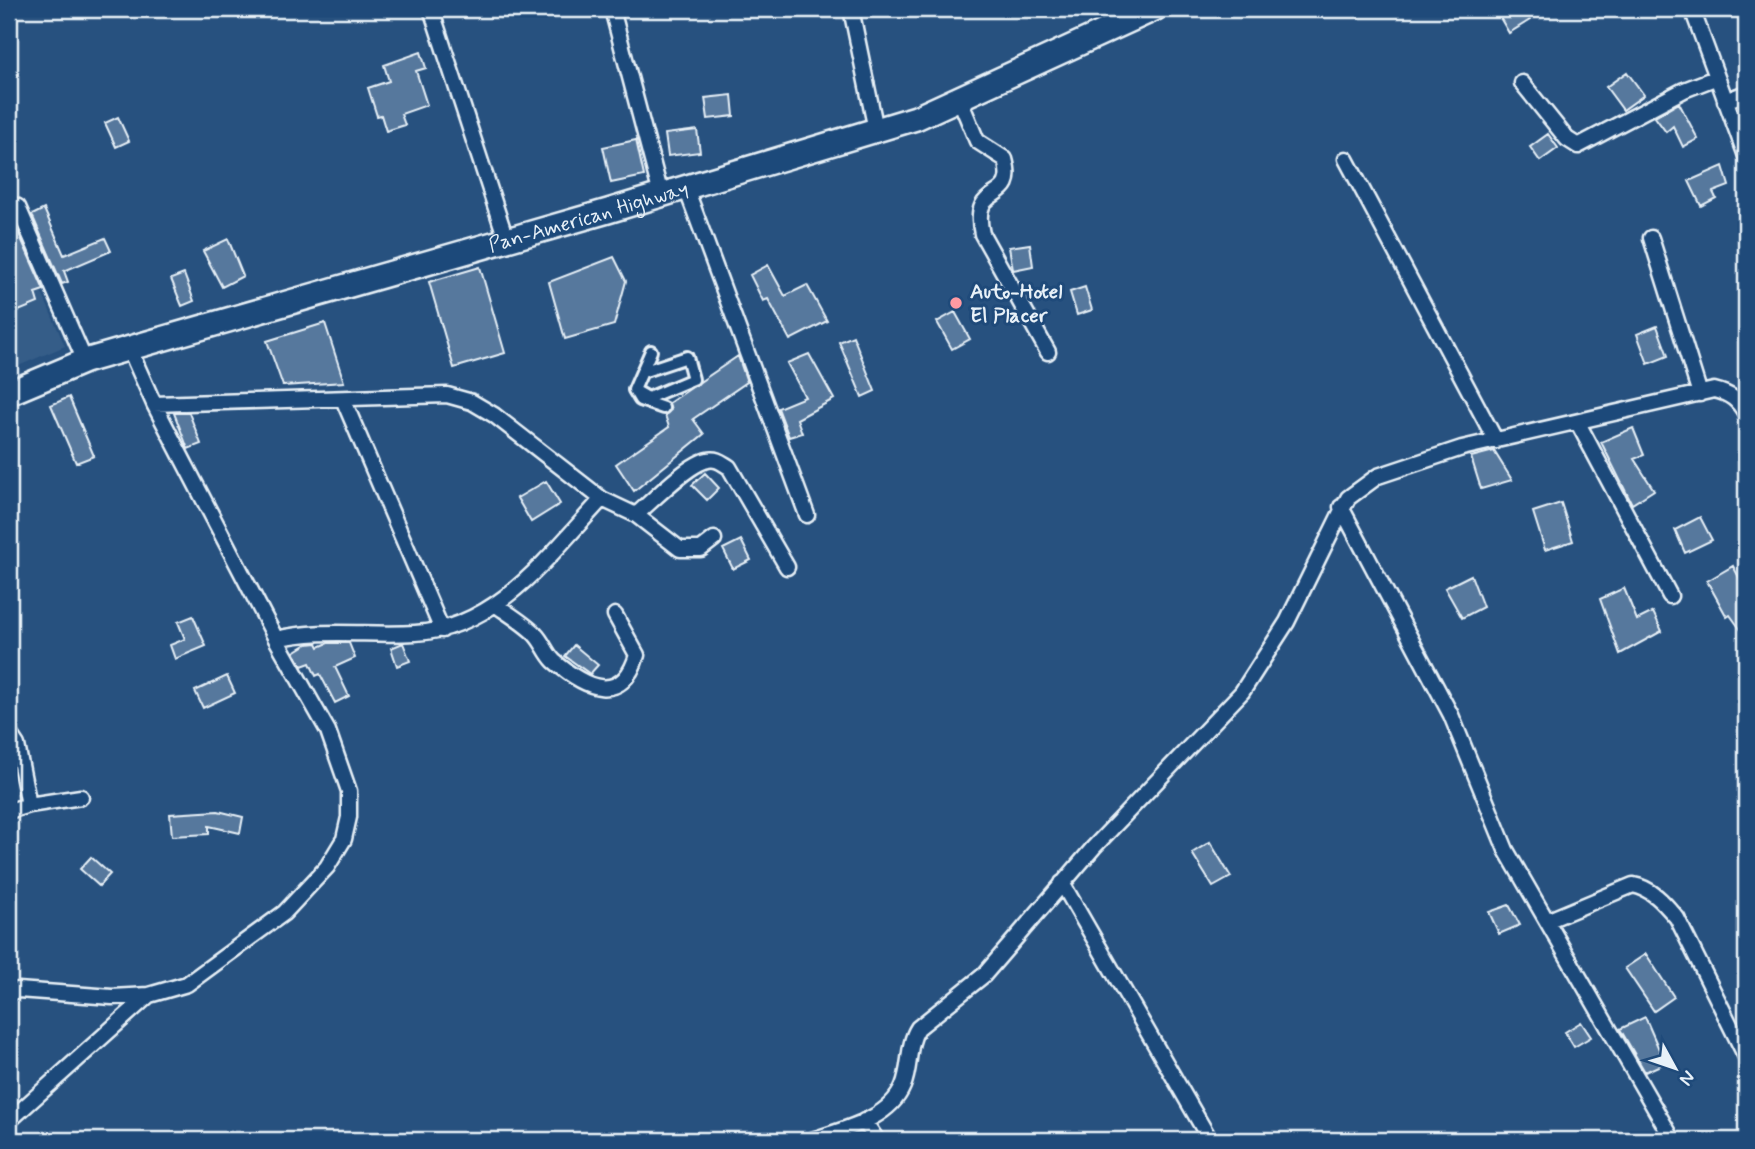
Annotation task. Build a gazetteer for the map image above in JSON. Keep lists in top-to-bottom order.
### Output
{
  "streets": {
    "highway": ["Pan-American Highway"]
  },
  "places": ["Auto-Hotel El Placer"],
  "north": "bottom right"
}
